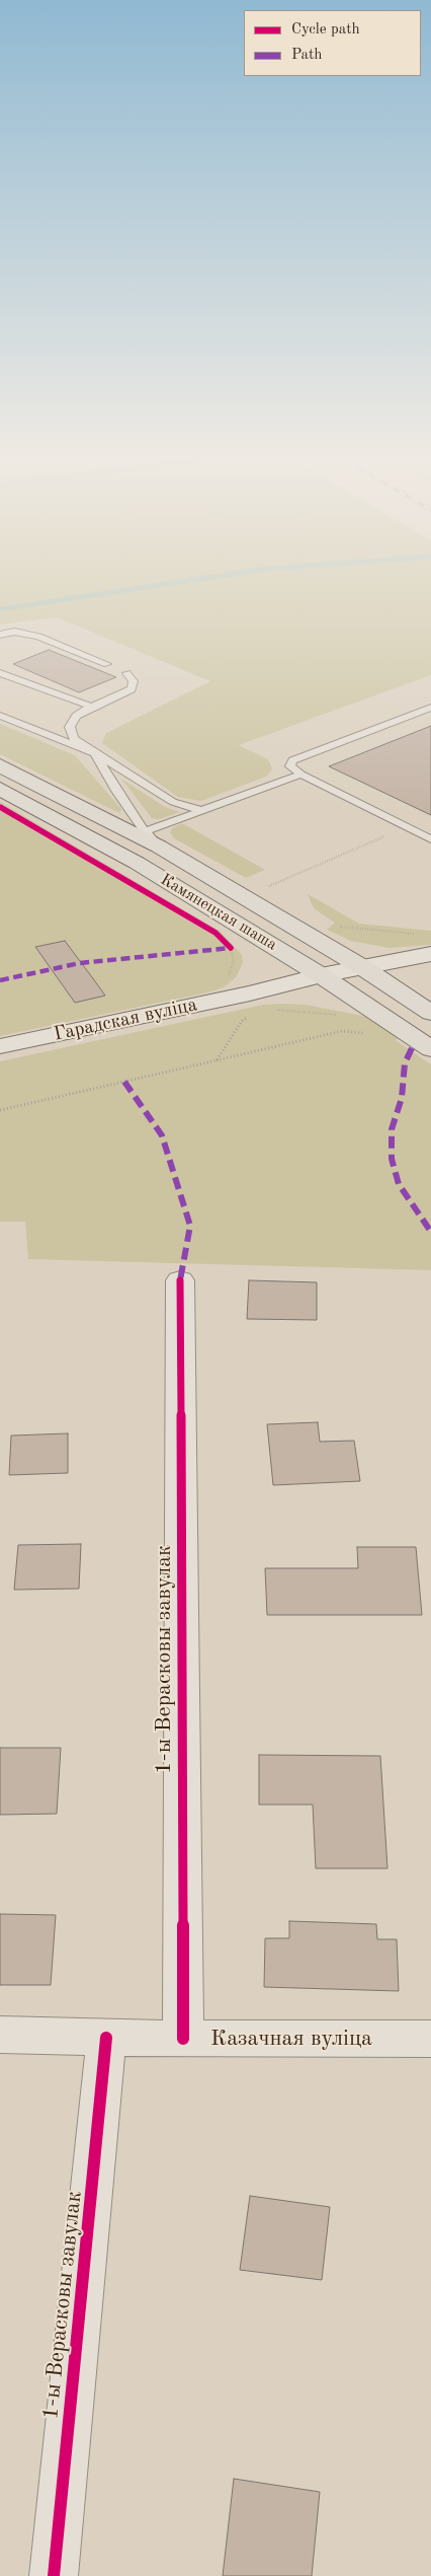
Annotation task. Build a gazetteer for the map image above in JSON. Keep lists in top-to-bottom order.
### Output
{
  "streets": {
    "main road": ["Камянецкая шаша"],
    "street": ["Гарадская вуліца", "1-ы Верасковы завулак", "Казачная вуліца"]
  },
  "crossings": [
    ["Камянецкая шаша", "Гарадская вуліца"],
    ["1-ы Верасковы завулак", "Казачная вуліца"]
  ],
  "legend": ["Cycle path", "Path"]
}
